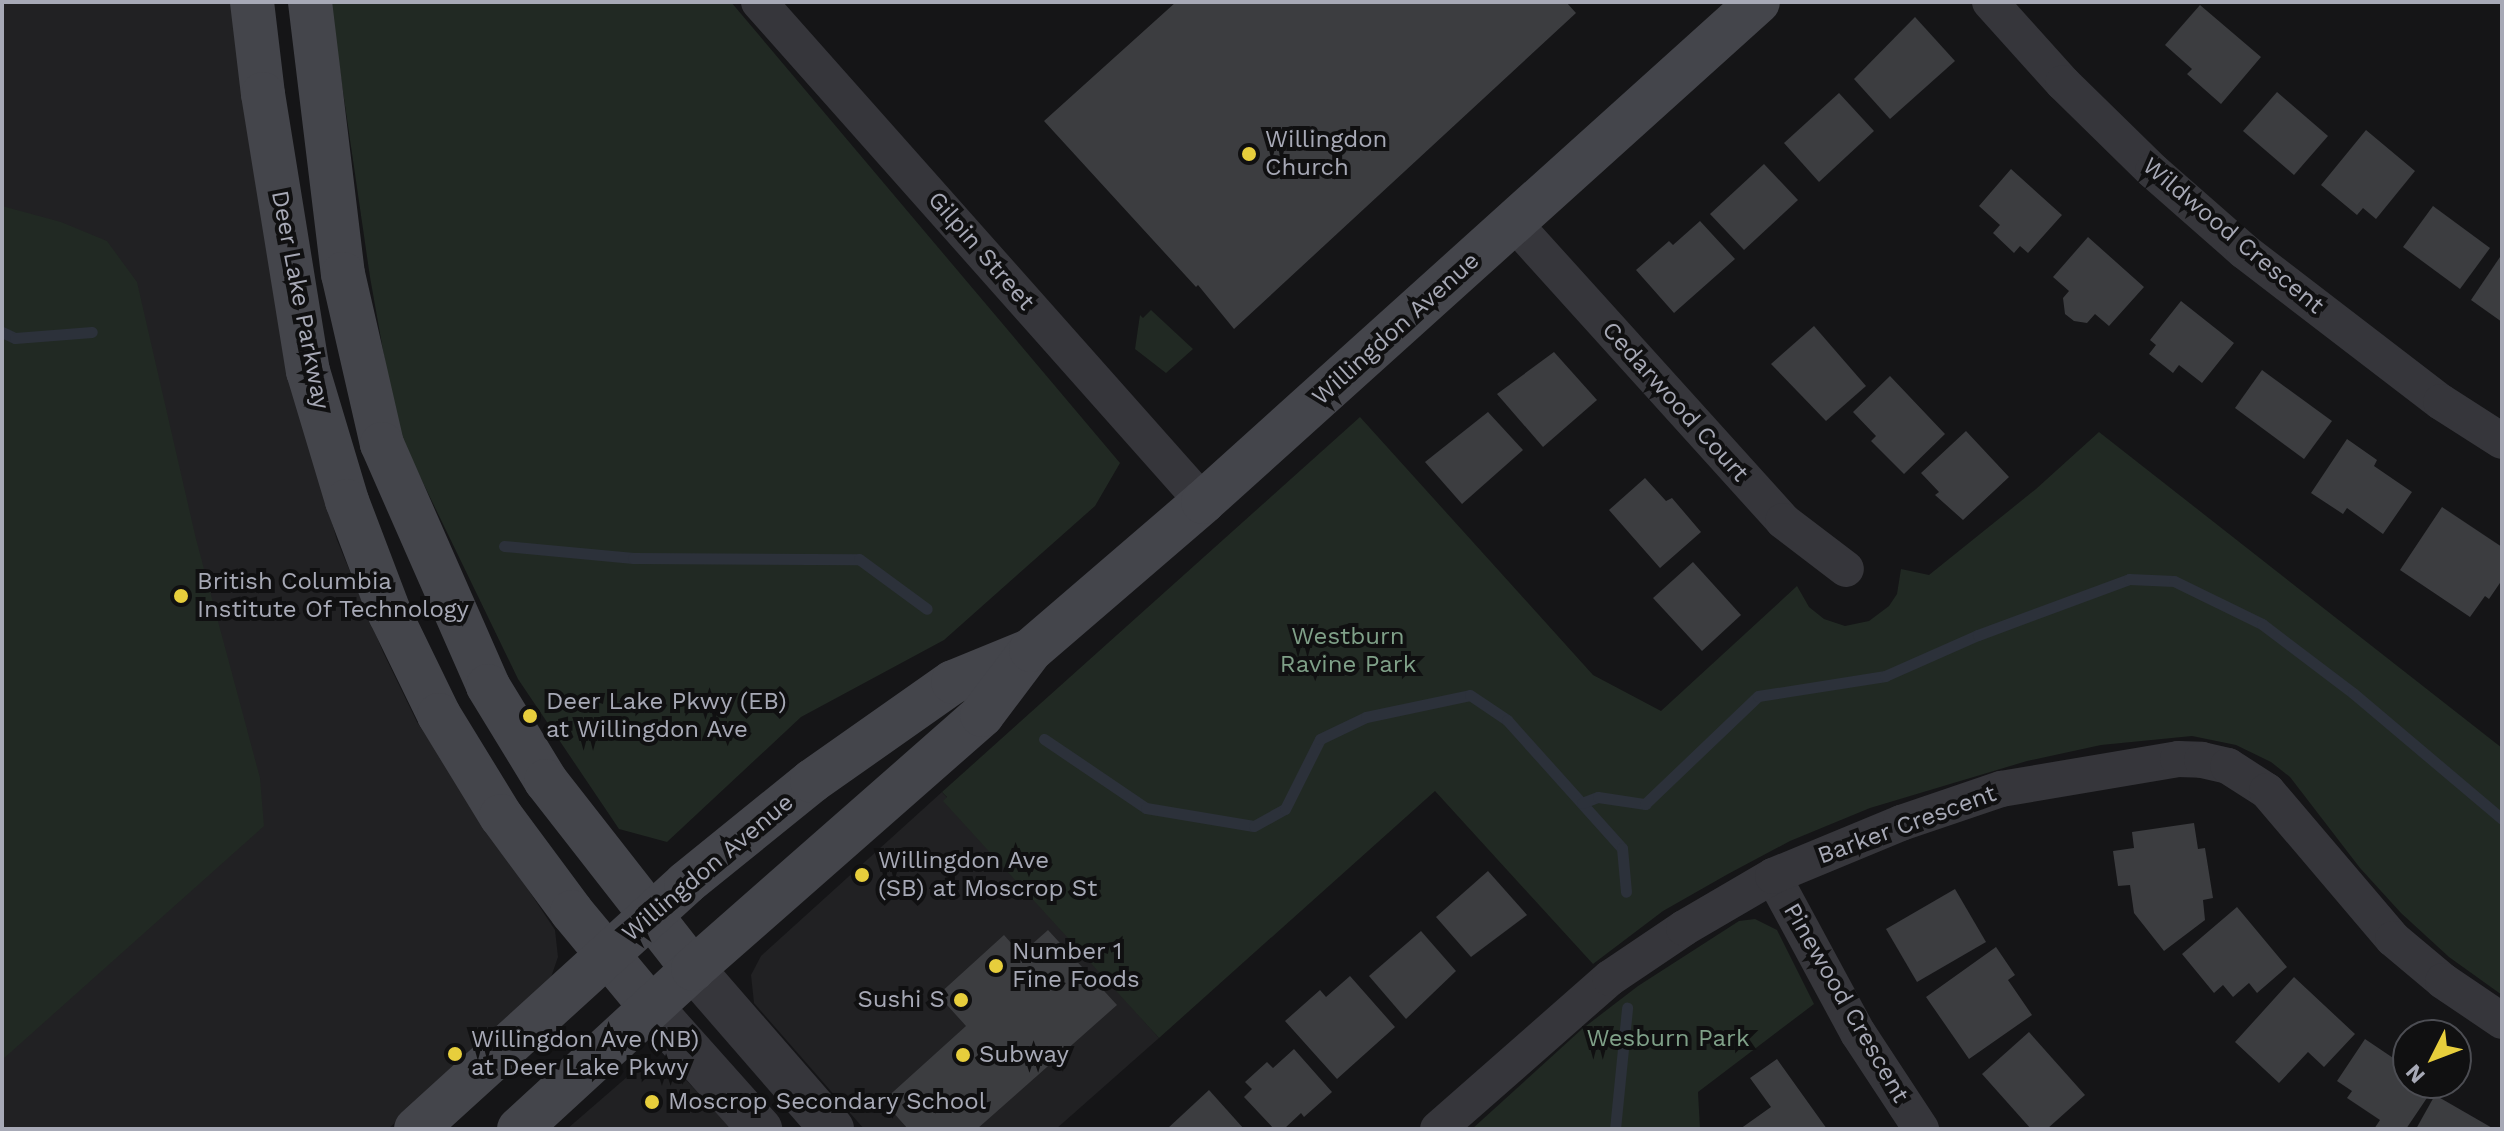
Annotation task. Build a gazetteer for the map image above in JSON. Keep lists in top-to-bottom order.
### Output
{
  "streets": {
    "main road": ["Deer Lake Parkway", "Willingdon Avenue"],
    "street": [
      "Wildwood Crescent",
      "Gilpin Street",
      "Cedarwood Court",
      "Barker Crescent",
      "Pinewood Crescent"
    ]
  },
  "crossings": [
    ["Gilpin Street", "Willingdon Avenue"],
    ["Deer Lake Parkway", "Willingdon Avenue"],
    ["Willingdon Avenue", "Cedarwood Court"],
    ["Barker Crescent", "Pinewood Crescent"]
  ],
  "parks": ["Westburn Ravine Park", "Wesburn Park"],
  "places": [
    "Willingdon Church",
    "British Columbia Institute Of Technology",
    "Deer Lake Pkwy (EB) at Willingdon Ave",
    "Willingdon Ave (SB) at Moscrop St",
    "Number 1 Fine Foods",
    "Sushi S",
    "Willingdon Ave (NB) at Deer Lake Pkwy",
    "Subway",
    "Moscrop Secondary School"
  ],
  "north": "bottom left"
}
